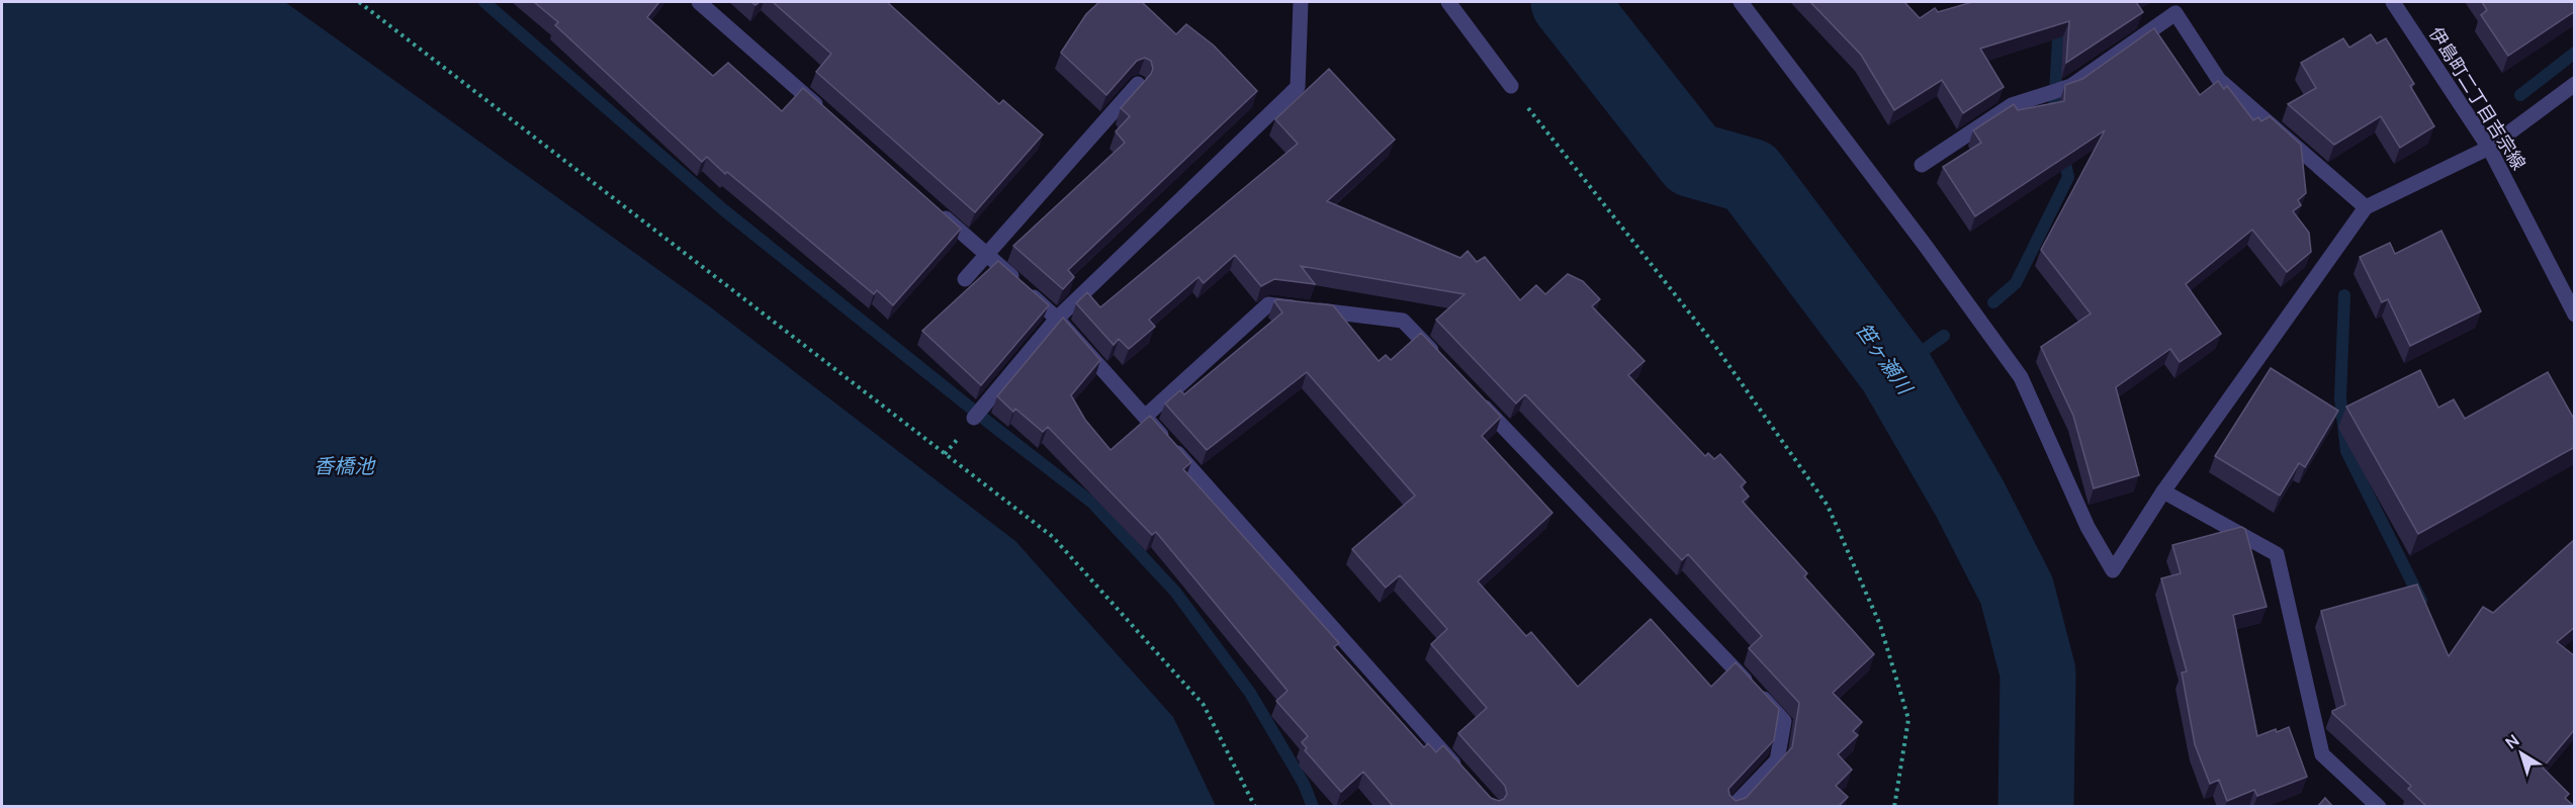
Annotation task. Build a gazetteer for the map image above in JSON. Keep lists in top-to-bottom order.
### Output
{
  "streets": {
    "street": ["伊島町二丁目吉宗線"]
  },
  "water": ["笹ヶ瀬川", "香橋池"],
  "north": "top left"
}
